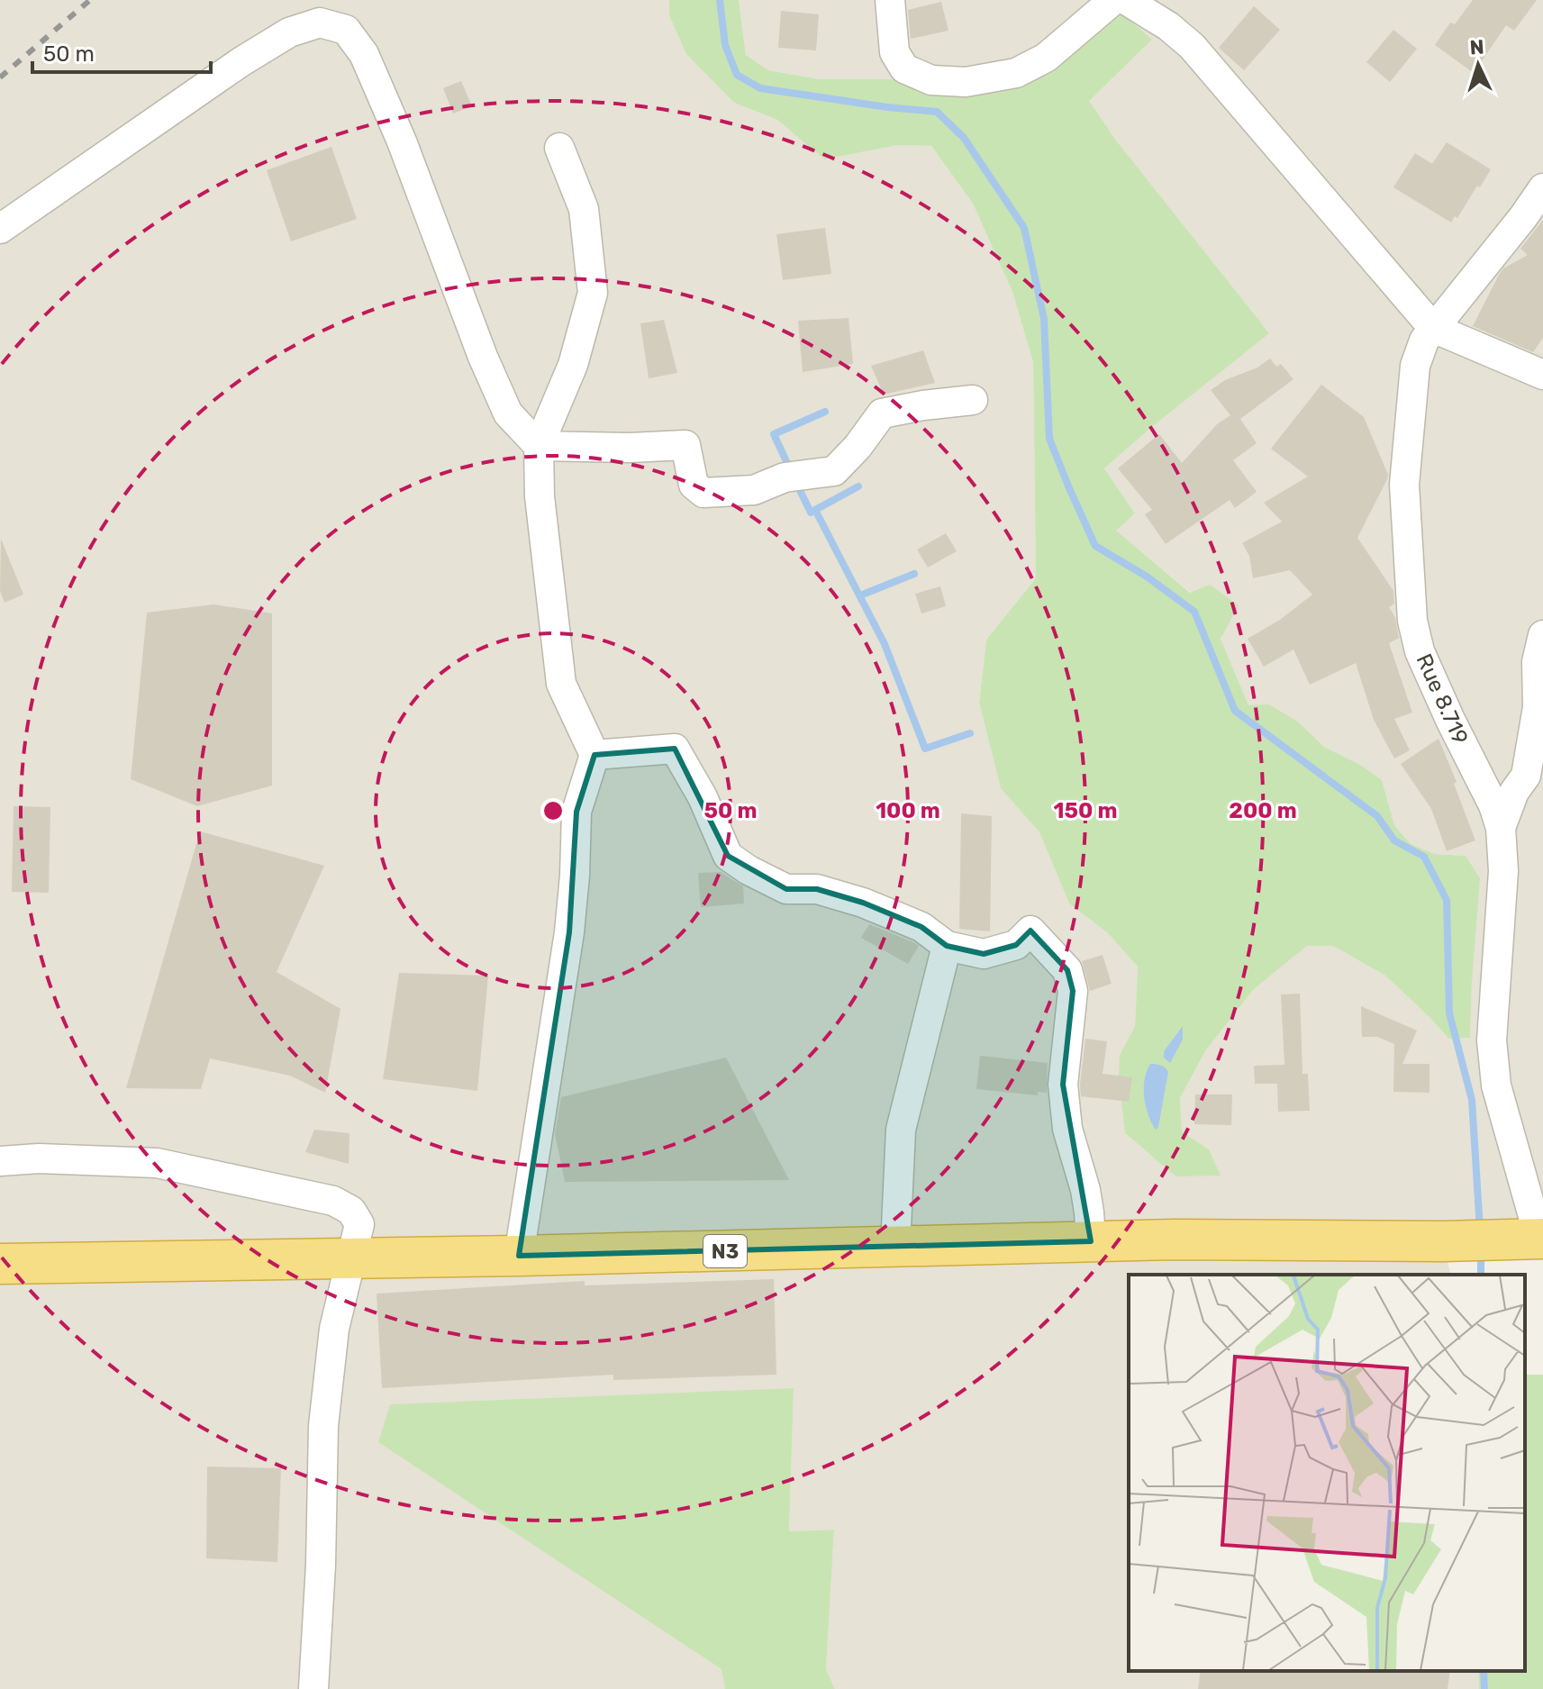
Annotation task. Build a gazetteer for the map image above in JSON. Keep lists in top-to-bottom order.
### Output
{
  "streets": {
    "highway": ["N3"],
    "street": ["Rue 8.719"]
  },
  "crossings": [
    ["Rue 8.719", "N3"]
  ],
  "scale_bar": "50 m",
  "north": "top",
  "rings": [
    "50 m",
    "100 m",
    "150 m",
    "200 m"
  ]
}
